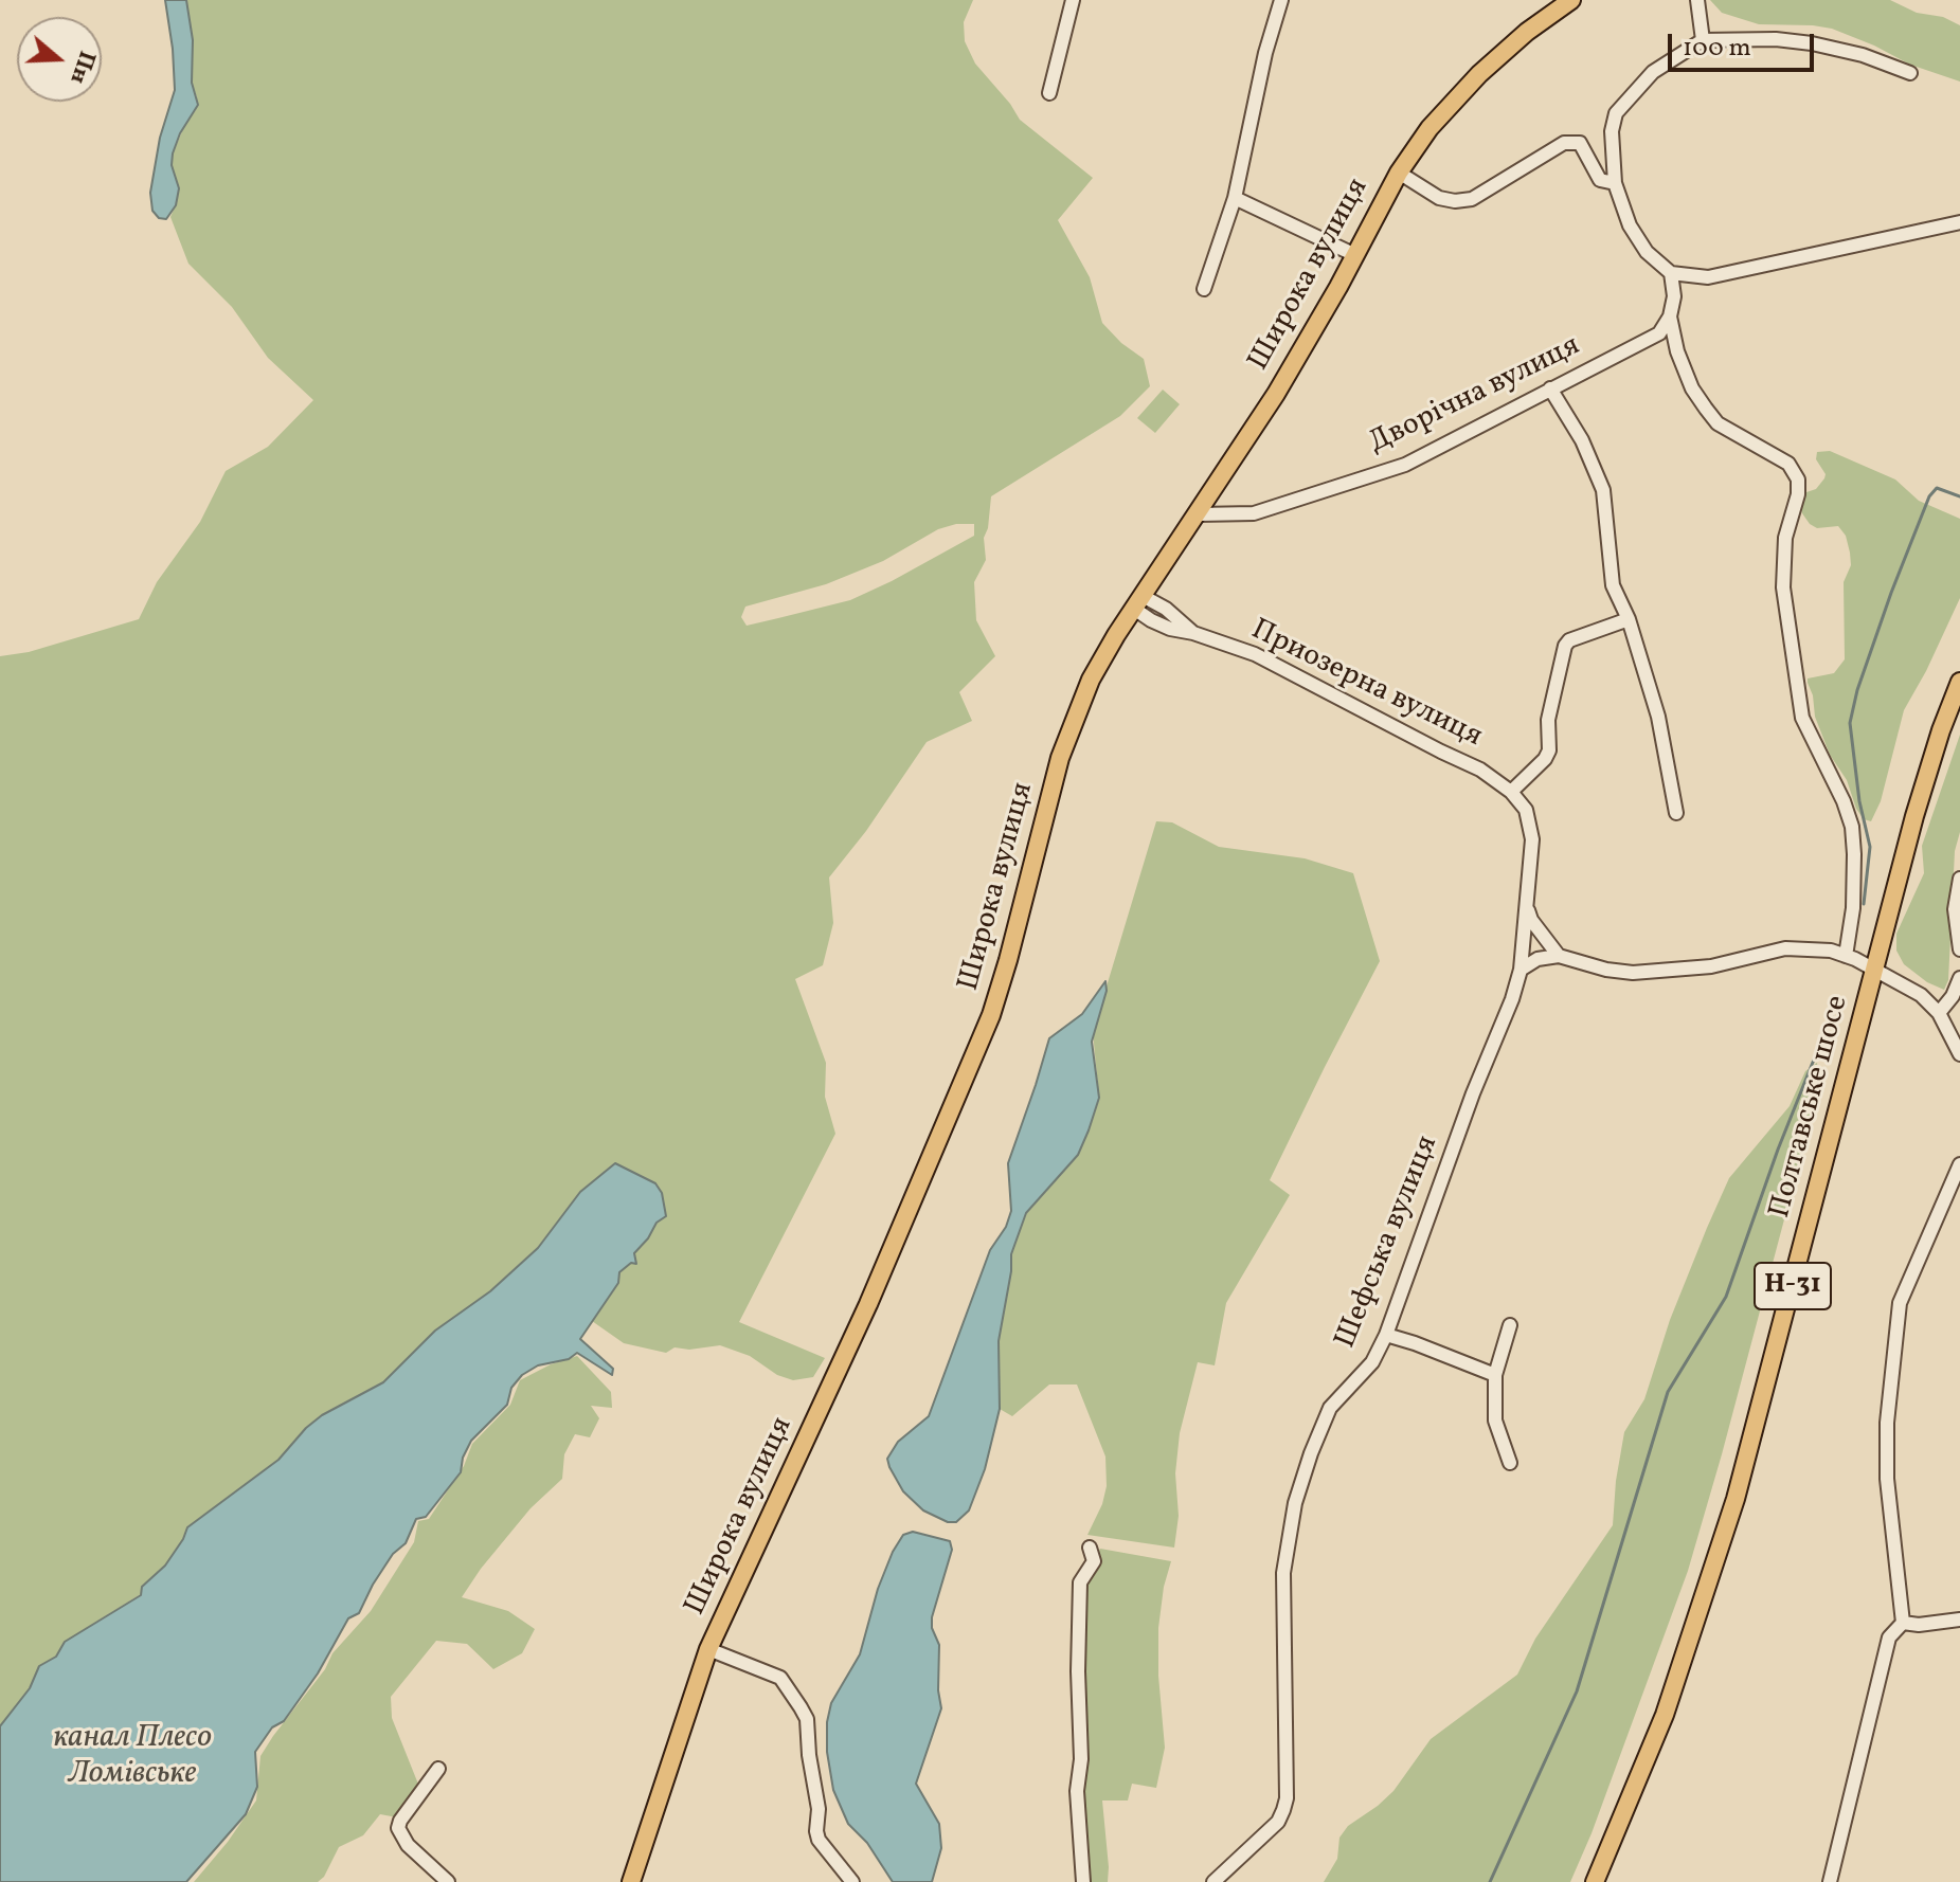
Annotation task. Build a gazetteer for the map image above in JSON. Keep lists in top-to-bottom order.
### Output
{
  "streets": {
    "main road": ["Широка вулиця", "Полтавське шосе", "Н-31"],
    "street": ["Дворічна вулиця", "Приозерна вулиця", "Шефська вулиця"]
  },
  "crossings": [
    ["Широка вулиця", "Дворічна вулиця"],
    ["Широка вулиця", "Приозерна вулиця"],
    ["Приозерна вулиця", "Шефська вулиця"]
  ],
  "water": ["канал Плесо Ломівське"],
  "scale_bar": "100 m",
  "north": "right"
}
